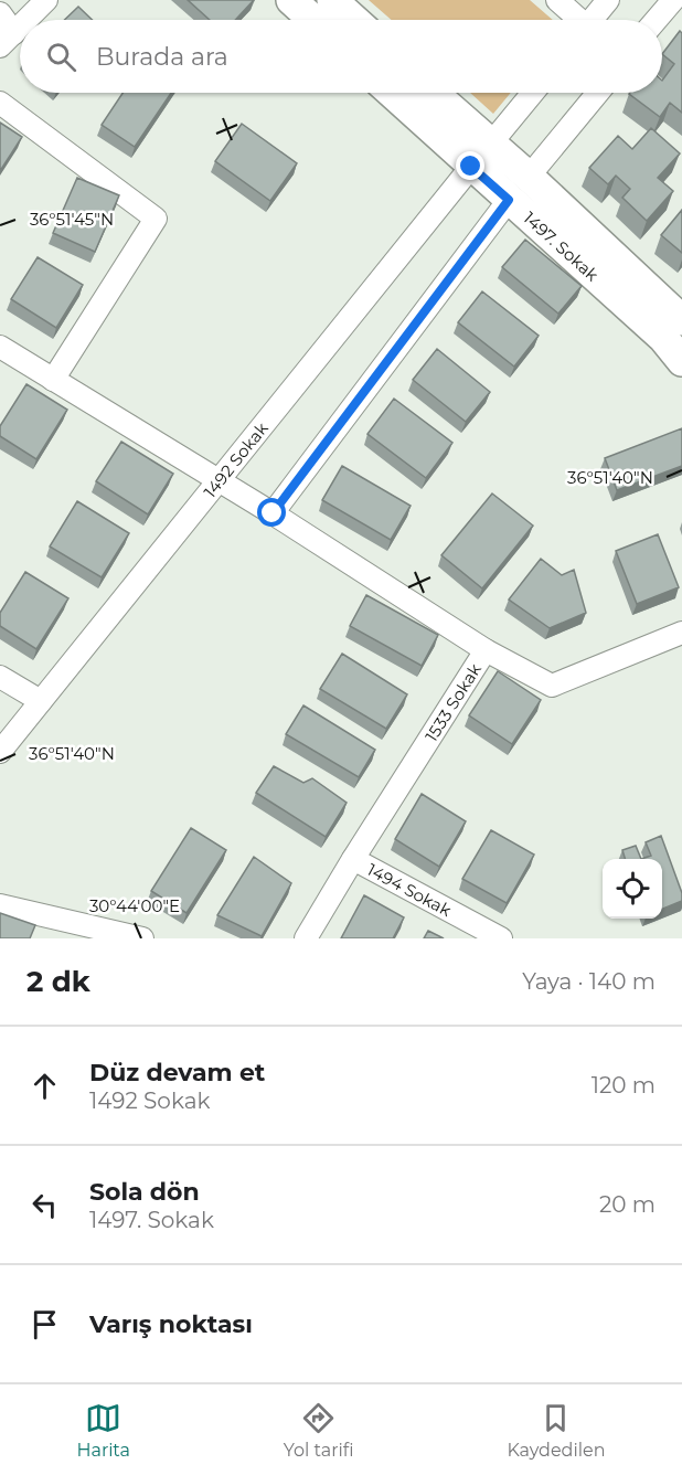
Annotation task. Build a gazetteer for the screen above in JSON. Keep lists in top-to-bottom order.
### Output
{
  "streets": {
    "street": [
      "1497. Sokak",
      "1492 Sokak",
      "1533 Sokak",
      "1494 Sokak"
    ]
  },
  "crossings": [
    ["1497. Sokak", "1492 Sokak"],
    ["1533 Sokak", "1494 Sokak"]
  ],
  "page": {
    "search": "Burada ara",
    "heading": ["2 dk", "Yaya · 140 m"],
    "list": [
      ["Düz devam et", "1492 Sokak", "120 m"],
      ["Sola dön", "1497. Sokak", "20 m"],
      "Varış noktası"
    ],
    "nav": ["Harita", "Yol tarifi", "Kaydedilen"]
  },
  "coordinates": ["36°51'45\"N", "36°51'40\"N", "30°44'00\"E"]
}
